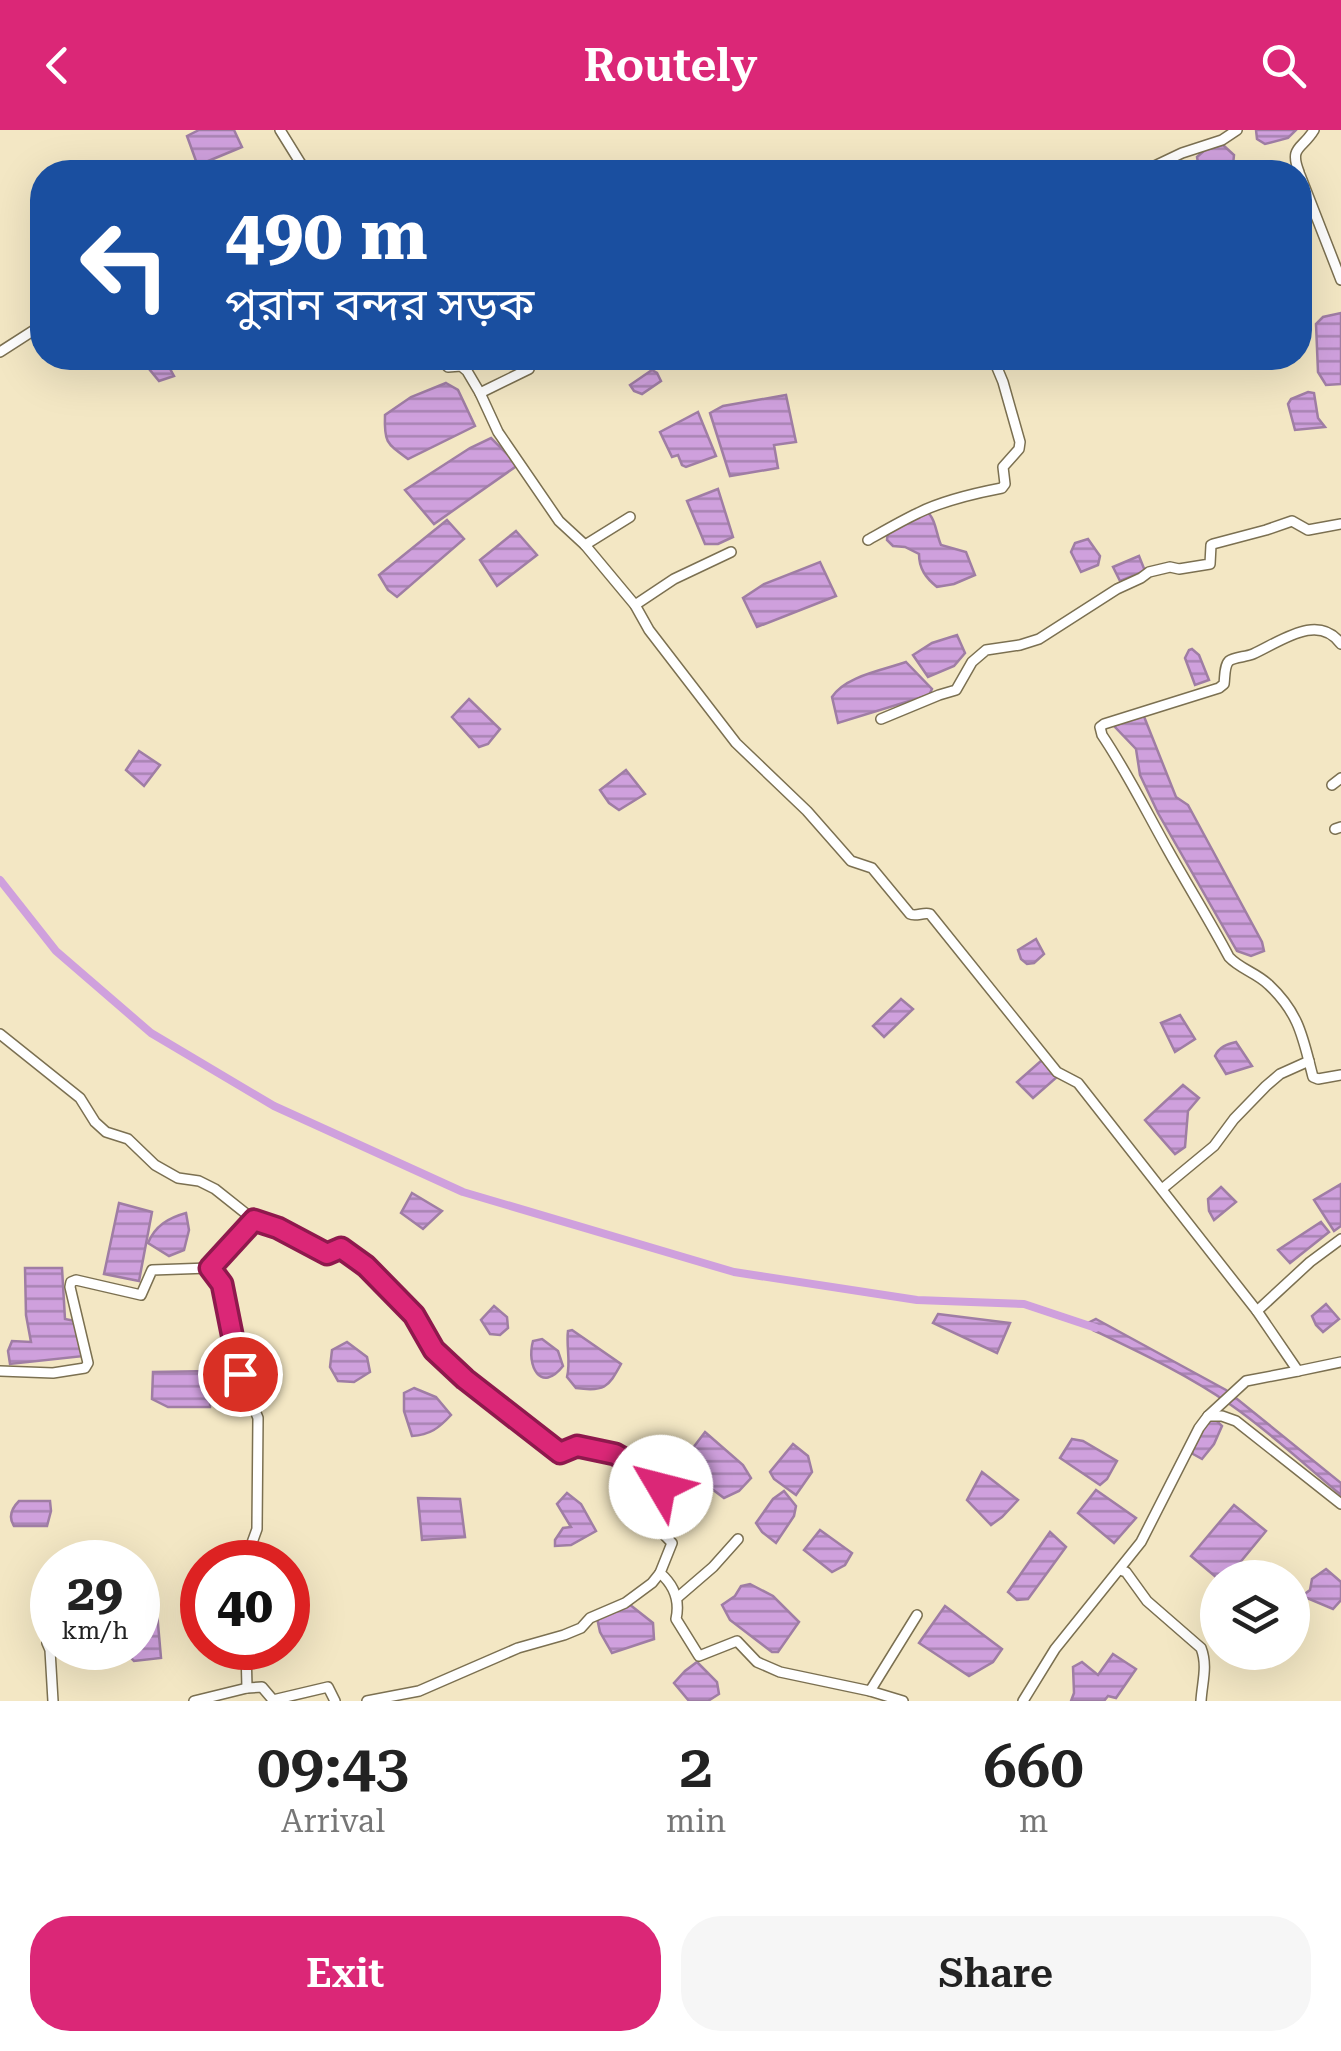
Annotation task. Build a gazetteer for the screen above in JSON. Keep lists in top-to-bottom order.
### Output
{
  "page": {
    "header": "Routely",
    "turn": ["490 m", "পুরান বন্দর সড়ক"],
    "speed": "29 km/h",
    "limit": "40",
    "eta": [
      "09:43",
      "Arrival",
      "2",
      "min",
      "660",
      "m"
    ],
    "buttons": ["Exit", "Share"]
  }
}
